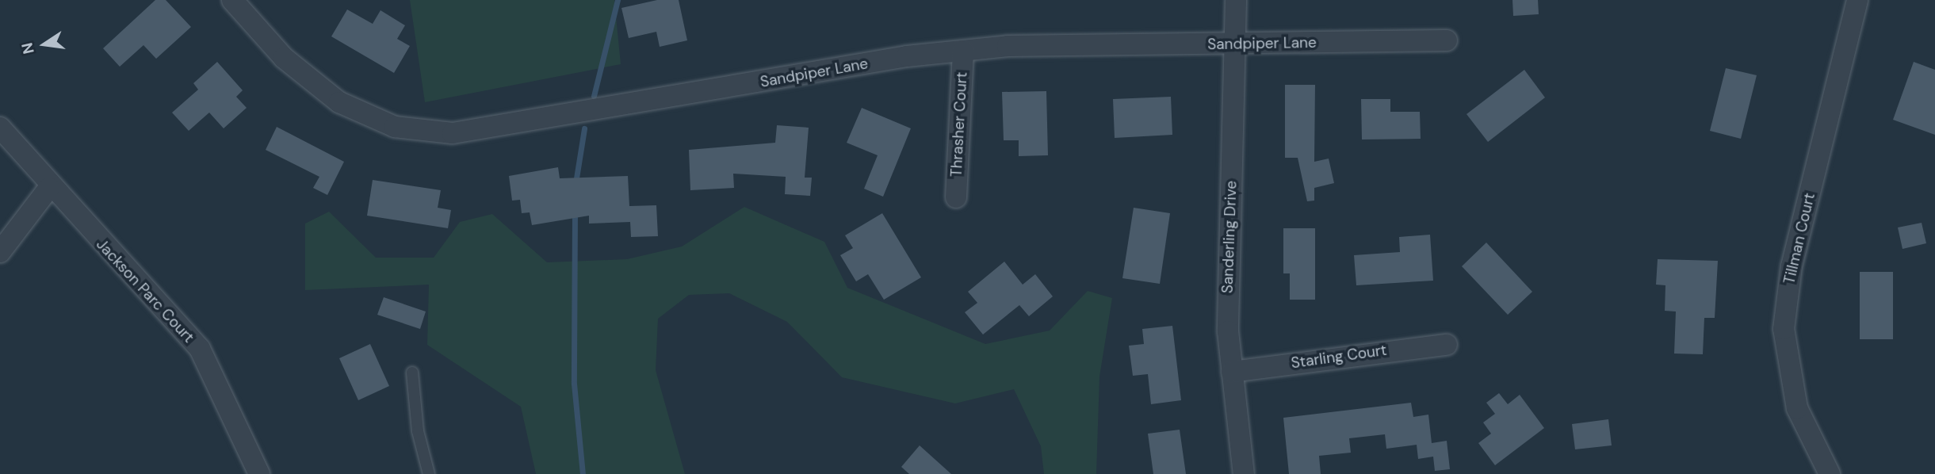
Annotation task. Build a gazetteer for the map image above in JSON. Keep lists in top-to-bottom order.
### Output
{
  "streets": {
    "street": [
      "Sandpiper Lane",
      "Thrasher Court",
      "Sanderling Drive",
      "Tillman Court",
      "Jackson Parc Court",
      "Starling Court"
    ]
  },
  "crossings": [
    ["Sandpiper Lane", "Thrasher Court"],
    ["Sandpiper Lane", "Sanderling Drive"],
    ["Sanderling Drive", "Starling Court"]
  ],
  "north": "left"
}
